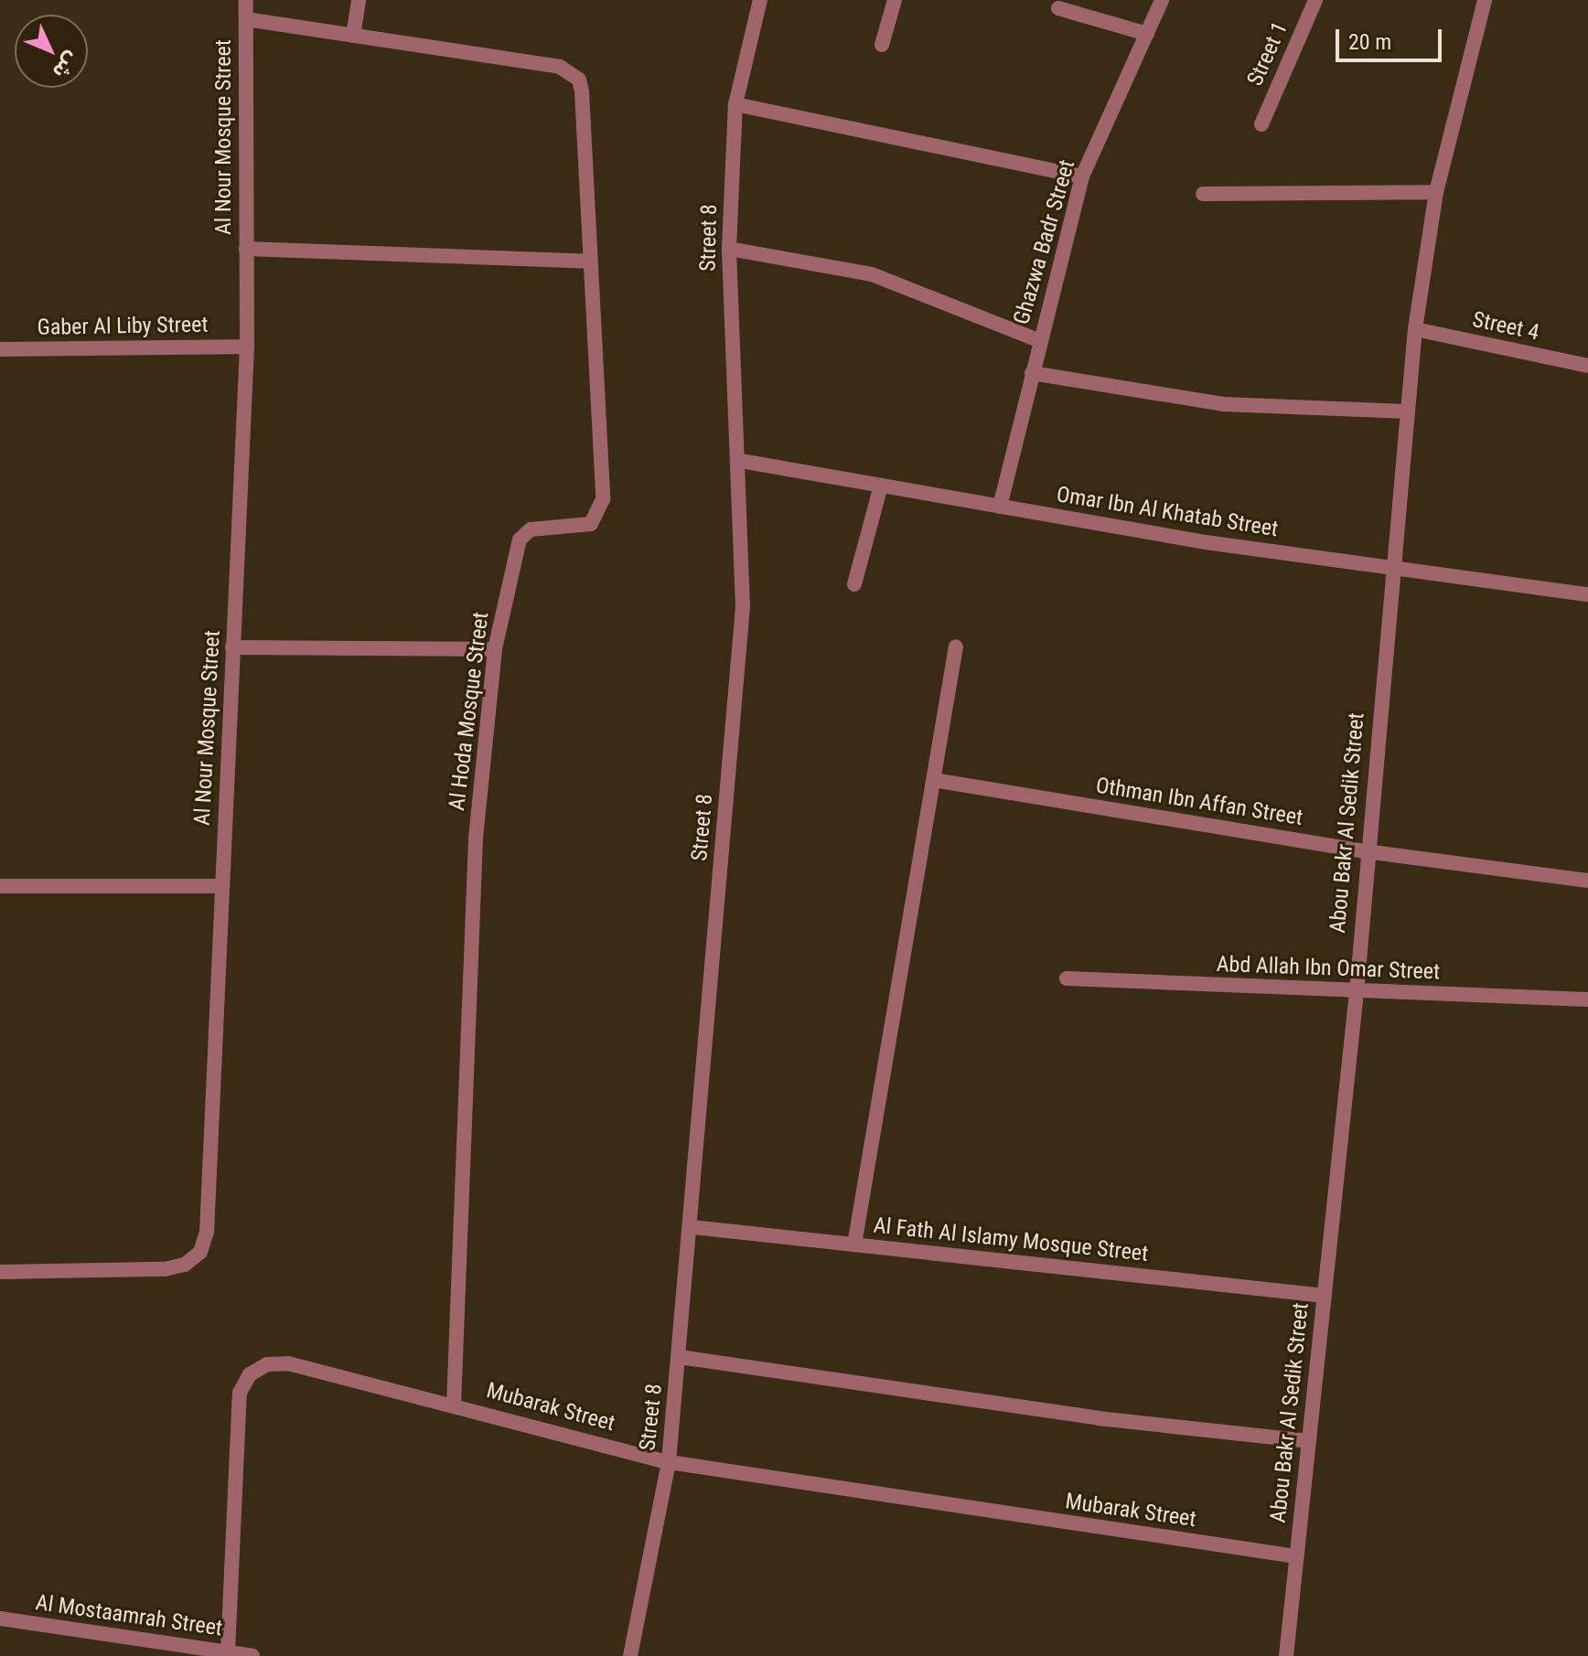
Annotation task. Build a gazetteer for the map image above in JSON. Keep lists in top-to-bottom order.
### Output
{
  "streets": {
    "street": [
      "Street 1",
      "Al Nour Mosque Street",
      "Street 8",
      "Ghazwa Badr Street",
      "Gaber Al Liby Street",
      "Street 4",
      "Omar Ibn Al Khatab Street",
      "Al Hoda Mosque Street",
      "Othman Ibn Affan Street",
      "Abou Bakr Al Sedik Street",
      "Abd Allah Ibn Omar Street",
      "Al Fath Al Islamy Mosque Street",
      "Mubarak Street",
      "Al Mostaamrah Street"
    ]
  },
  "crossings": [
    ["Al Nour Mosque Street", "Gaber Al Liby Street"],
    ["Al Nour Mosque Street", "Al Hoda Mosque Street"],
    ["Street 8", "Omar Ibn Al Khatab Street"],
    ["Street 8", "Al Fath Al Islamy Mosque Street"],
    ["Street 8", "Mubarak Street"],
    ["Ghazwa Badr Street", "Omar Ibn Al Khatab Street"],
    ["Street 4", "Abou Bakr Al Sedik Street"],
    ["Omar Ibn Al Khatab Street", "Abou Bakr Al Sedik Street"],
    ["Al Hoda Mosque Street", "Mubarak Street"],
    ["Othman Ibn Affan Street", "Abou Bakr Al Sedik Street"],
    ["Abou Bakr Al Sedik Street", "Abd Allah Ibn Omar Street"],
    ["Abou Bakr Al Sedik Street", "Al Fath Al Islamy Mosque Street"],
    ["Abou Bakr Al Sedik Street", "Mubarak Street"],
    ["Mubarak Street", "Al Mostaamrah Street"]
  ],
  "scale_bar": "20 m",
  "north": "bottom right"
}
